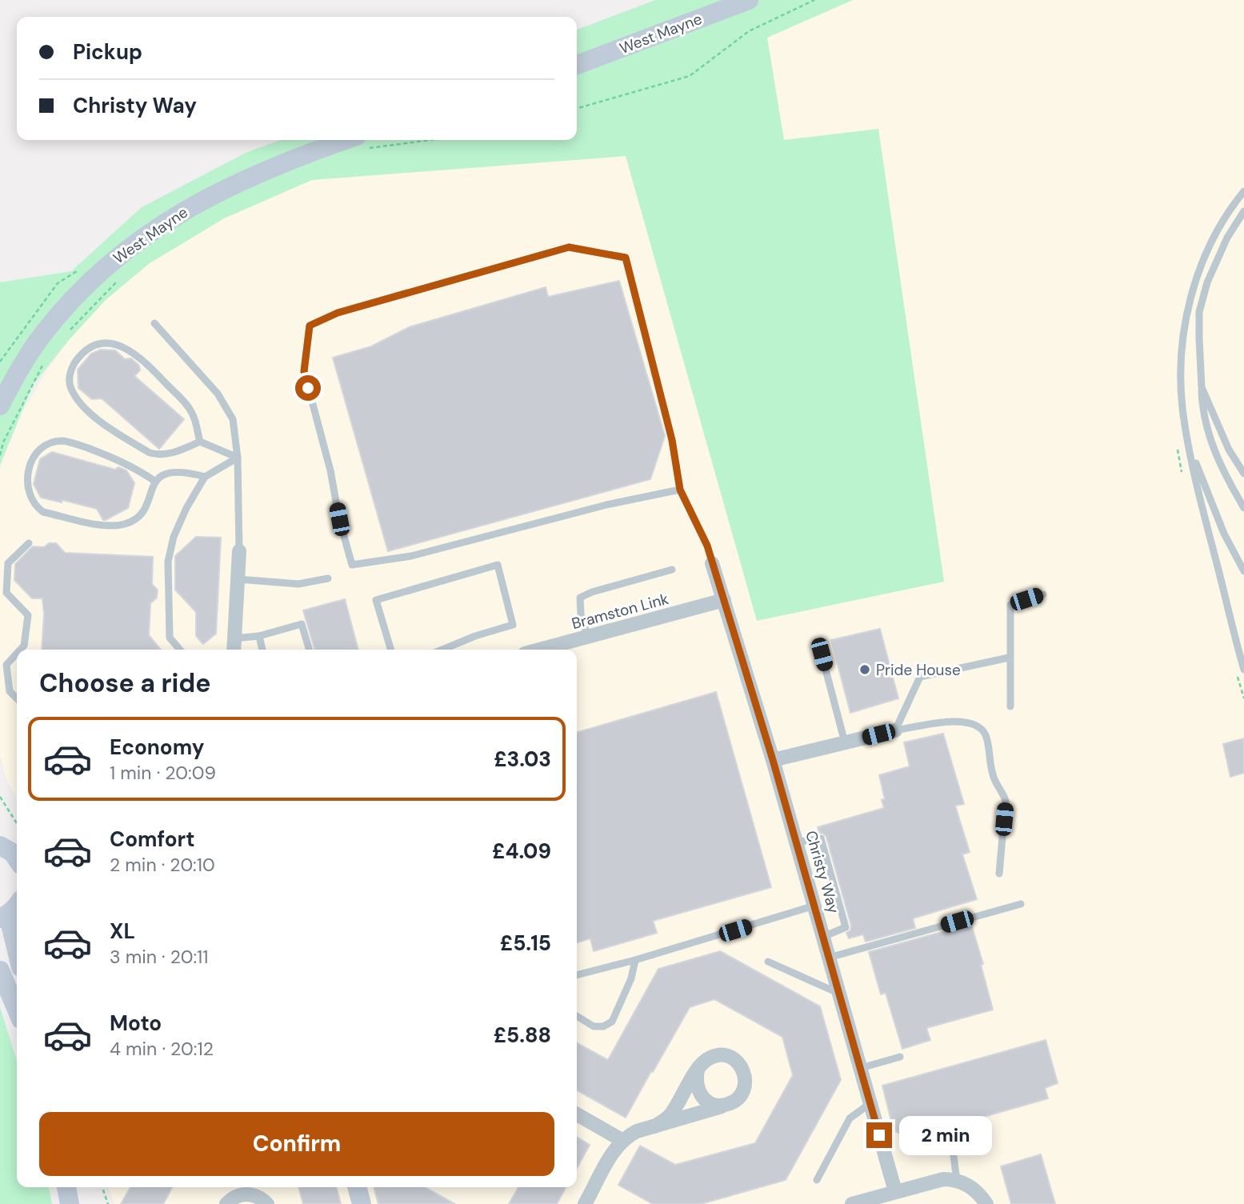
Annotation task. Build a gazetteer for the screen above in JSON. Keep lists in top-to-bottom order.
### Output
{
  "streets": {
    "main road": ["West Mayne"],
    "street": ["Bramston Link", "Christy Way"]
  },
  "crossings": [
    ["Bramston Link", "Christy Way"]
  ],
  "places": ["Pride House"],
  "page": {
    "banner": ["Pickup", "Christy Way"],
    "heading": "Choose a ride",
    "list": [
      {
        "name": "Economy",
        "note": "1 min · 20:09",
        "value": "£3.03"
      },
      {
        "name": "Comfort",
        "note": "2 min · 20:10",
        "value": "£4.09"
      },
      {
        "name": "XL",
        "note": "3 min · 20:11",
        "value": "£5.15"
      },
      {
        "name": "Moto",
        "note": "4 min · 20:12",
        "value": "£5.88"
      }
    ],
    "buttons": "Confirm",
    "bubble": "2 min"
  }
}
